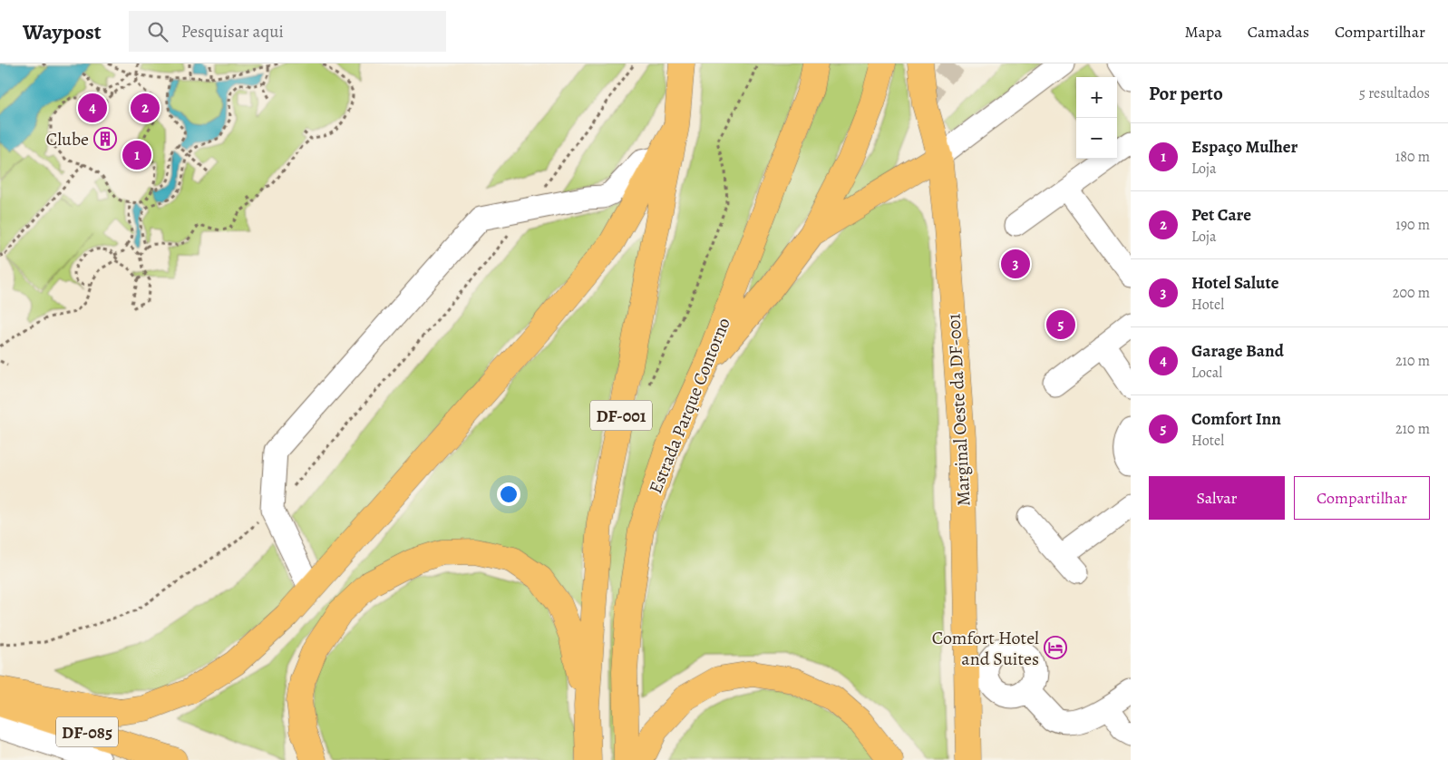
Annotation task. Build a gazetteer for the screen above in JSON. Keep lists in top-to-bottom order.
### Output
{
  "streets": {
    "main road": [
      "Estrada Parque Contorno",
      "Marginal Oeste da DF-001",
      "DF-001",
      "DF-085"
    ]
  },
  "places": {
    "building": ["Clube"],
    "hotel": ["Comfort Hotel and Suites"]
  },
  "page": {
    "header": "Waypost",
    "search": "Pesquisar aqui",
    "nav": ["Mapa", "Camadas", "Compartilhar"],
    "heading": ["Por perto", "5 resultados"],
    "map_buttons": ["+", "−"],
    "pins": [
      "2",
      "4",
      "1",
      "3",
      "5"
    ],
    "list": [
      {
        "mark": "1",
        "name": "Espaço Mulher",
        "note": "Loja",
        "value": "180 m"
      },
      {
        "mark": "2",
        "name": "Pet Care",
        "note": "Loja",
        "value": "190 m"
      },
      {
        "mark": "3",
        "name": "Hotel Salute",
        "note": "Hotel",
        "value": "200 m"
      },
      {
        "mark": "4",
        "name": "Garage Band",
        "note": "Local",
        "value": "210 m"
      },
      {
        "mark": "5",
        "name": "Comfort Inn",
        "note": "Hotel",
        "value": "210 m"
      }
    ],
    "buttons": ["Salvar", "Compartilhar"]
  }
}
